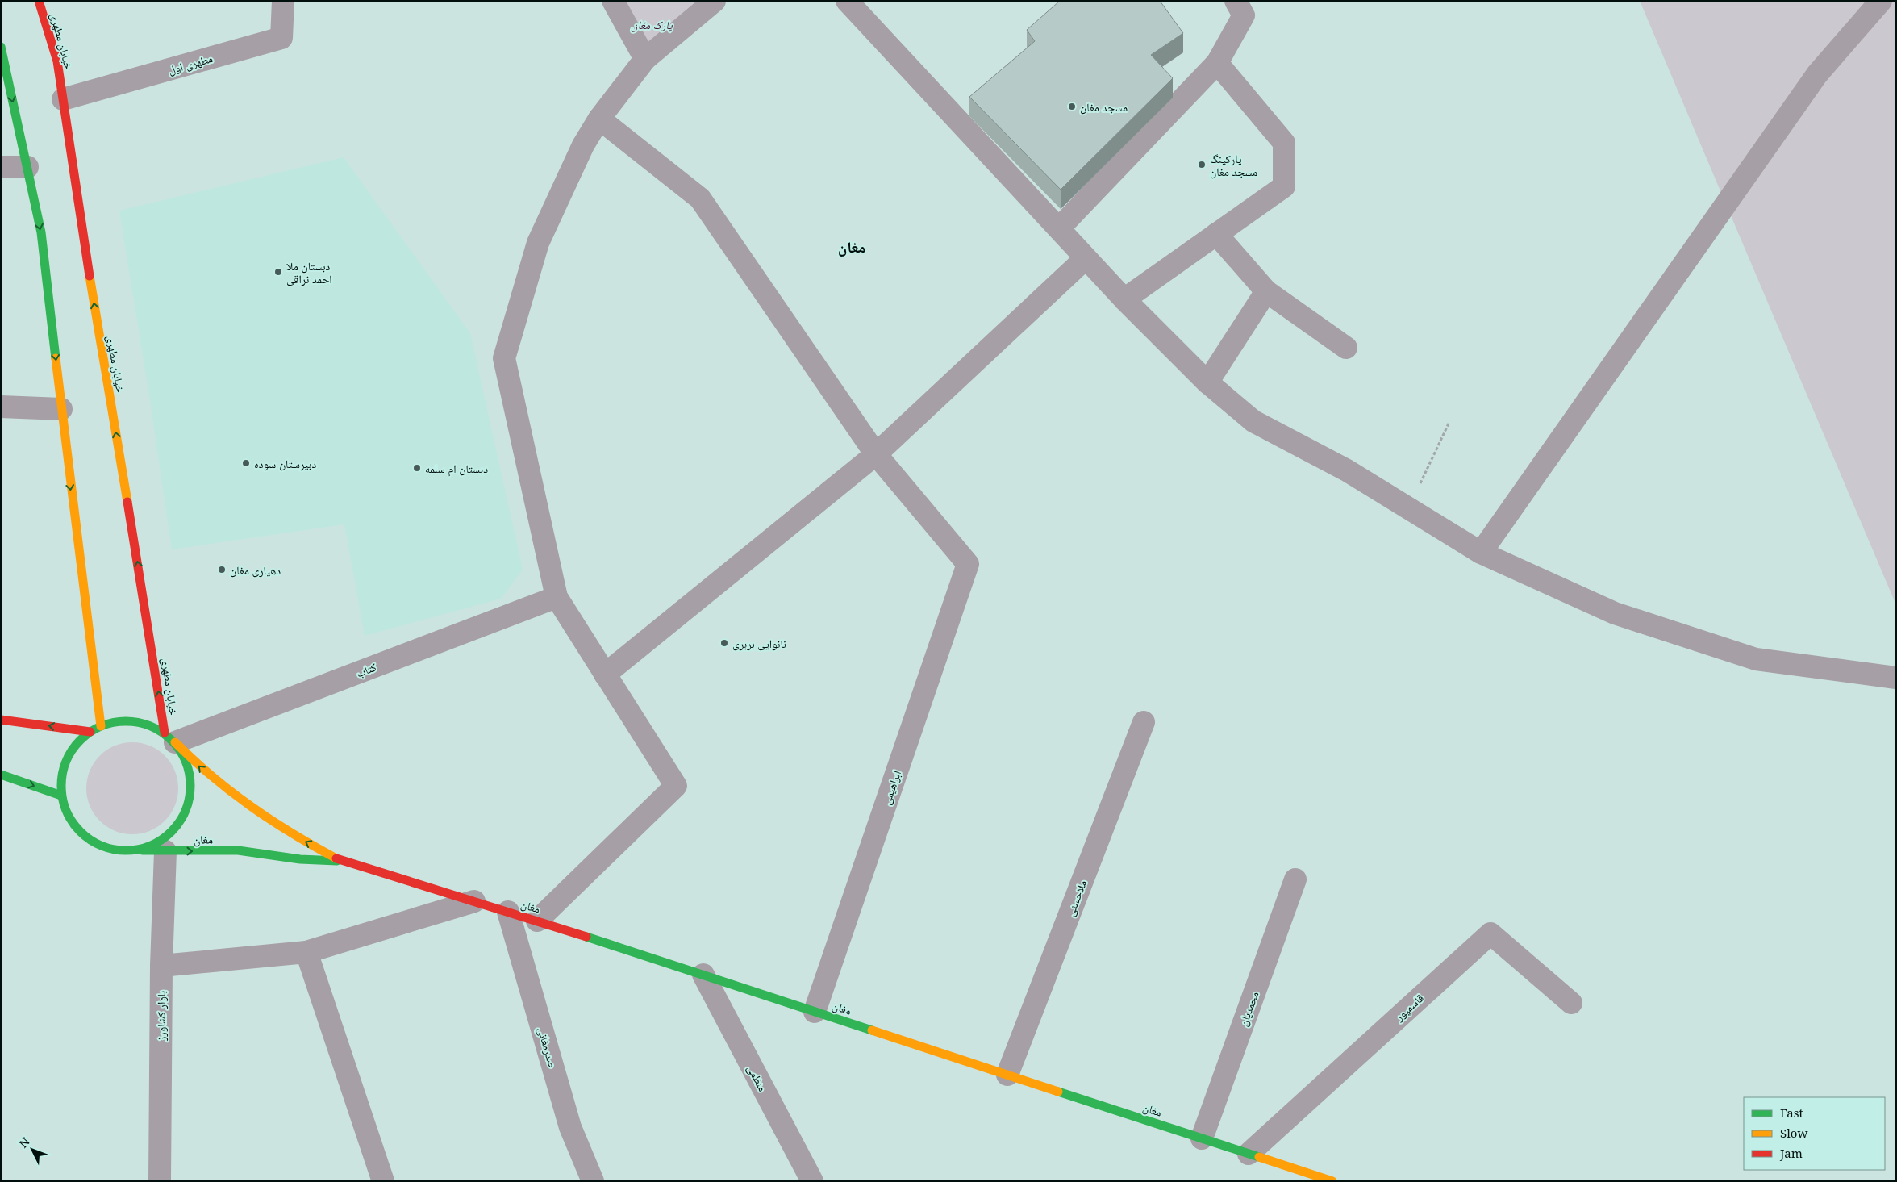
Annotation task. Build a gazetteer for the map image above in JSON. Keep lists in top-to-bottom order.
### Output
{
  "streets": {
    "street": [
      "خیابان مطهری",
      "مطهری اول",
      "کتاب",
      "ابراهیمی",
      "مغان",
      "ملاحسنی",
      "قاسمپور",
      "محمدیان",
      "بلوار کشاورز",
      "صدرمغانی",
      "منظمی"
    ]
  },
  "crossings": [
    ["خیابان مطهری", "مطهری اول"],
    ["خیابان مطهری", "کتاب"],
    ["خیابان مطهری", "مغان"],
    ["کتاب", "مغان"],
    ["ابراهیمی", "مغان"],
    ["مغان", "ملاحسنی"],
    ["مغان", "قاسمپور"],
    ["مغان", "محمدیان"],
    ["مغان", "بلوار کشاورز"],
    ["مغان", "صدرمغانی"],
    ["مغان", "منظمی"]
  ],
  "districts": ["مغان"],
  "parks": ["پارک مغان"],
  "places": [
    "مسجد مغان",
    "پارکینگ مسجد مغان",
    "دبستان ملا احمد نراقی",
    "دبیرستان سوده",
    "دبستان ام سلمه",
    "دهیاری مغان",
    "نانوایی بربری"
  ],
  "legend": ["Fast", "Slow", "Jam"],
  "north": "top left"
}
